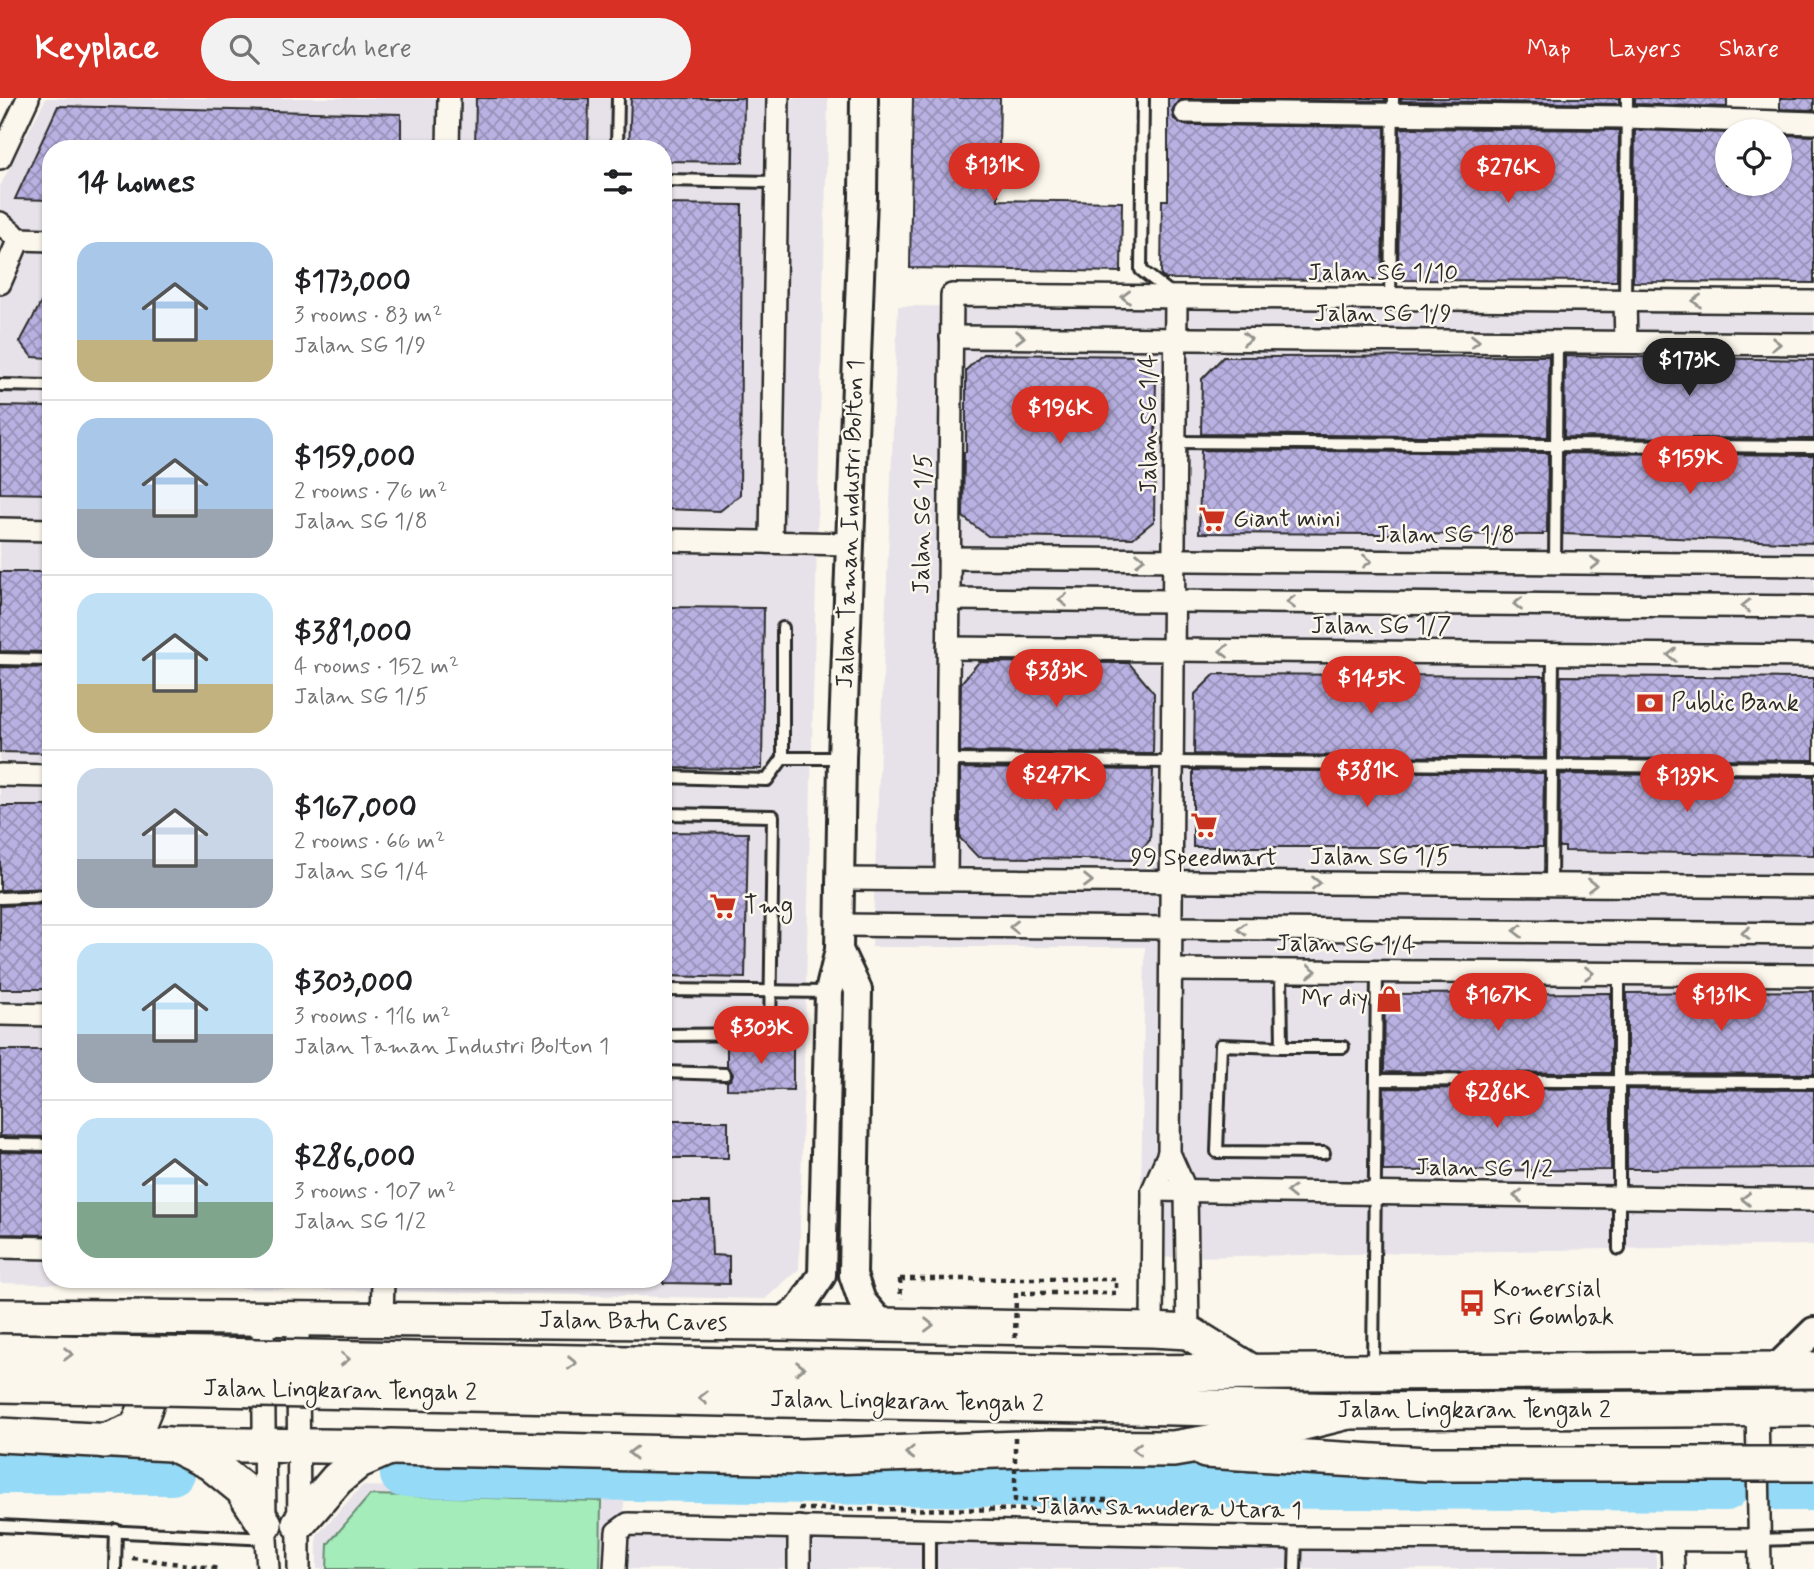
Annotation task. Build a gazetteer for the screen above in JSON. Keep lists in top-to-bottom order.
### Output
{
  "streets": {
    "highway": ["Jalan Lingkaran Tengah 2"],
    "main road": ["Jalan Batu Caves"],
    "street": [
      "Jalan SG 1/10",
      "Jalan SG 1/9",
      "Jalan SG 1/4",
      "Jalan Taman Industri Bolton 1",
      "Jalan SG 1/5",
      "Jalan SG 1/8",
      "Jalan SG 1/7",
      "Jalan SG 1/2",
      "Jalan Samudera Utara 1"
    ]
  },
  "crossings": [
    ["Jalan SG 1/10", "Jalan SG 1/4"],
    ["Jalan SG 1/10", "Jalan SG 1/5"],
    ["Jalan SG 1/9", "Jalan SG 1/4"],
    ["Jalan SG 1/9", "Jalan SG 1/5"],
    ["Jalan SG 1/4", "Jalan Taman Industri Bolton 1"],
    ["Jalan SG 1/4", "Jalan SG 1/5"],
    ["Jalan SG 1/4", "Jalan SG 1/8"],
    ["Jalan SG 1/4", "Jalan SG 1/7"],
    ["Jalan SG 1/4", "Jalan SG 1/2"],
    ["Jalan SG 1/4", "Jalan Batu Caves"],
    ["Jalan Taman Industri Bolton 1", "Jalan SG 1/5"],
    ["Jalan Taman Industri Bolton 1", "Jalan Batu Caves"],
    ["Jalan SG 1/5", "Jalan SG 1/8"],
    ["Jalan SG 1/5", "Jalan SG 1/7"],
    ["Jalan Batu Caves", "Jalan Lingkaran Tengah 2"]
  ],
  "one_way": [
    "Jalan SG 1/9",
    "Jalan SG 1/5",
    "Jalan SG 1/8",
    "Jalan SG 1/7",
    "Jalan SG 1/2"
  ],
  "places": {
    "supermarket": ["Giant mini", "99 Speedmart", "Tmg"],
    "bank": ["Public Bank"],
    "shop": ["Mr diy"],
    "bus stop": ["Komersial Sri Gombak"]
  },
  "page": {
    "header": "Keyplace",
    "search": "Search here",
    "nav": ["Map", "Layers", "Share"],
    "heading": "14 homes",
    "price": [
      "$131K",
      "$276K",
      "$173K",
      "$196K",
      "$159K",
      "$383K",
      "$145K",
      "$381K",
      "$247K",
      "$139K",
      "$167K",
      "$131K",
      "$303K",
      "$286K"
    ],
    "list": [
      {
        "name": "$173,000",
        "note": "3 rooms · 83 m² · Jalan SG 1/9"
      },
      {
        "name": "$159,000",
        "note": "2 rooms · 76 m² · Jalan SG 1/8"
      },
      {
        "name": "$381,000",
        "note": "4 rooms · 152 m² · Jalan SG 1/5"
      },
      {
        "name": "$167,000",
        "note": "2 rooms · 66 m² · Jalan SG 1/4"
      },
      {
        "name": "$303,000",
        "note": "3 rooms · 116 m² · Jalan Taman Industri Bolton 1"
      },
      {
        "name": "$286,000",
        "note": "3 rooms · 107 m² · Jalan SG 1/2"
      }
    ]
  }
}
